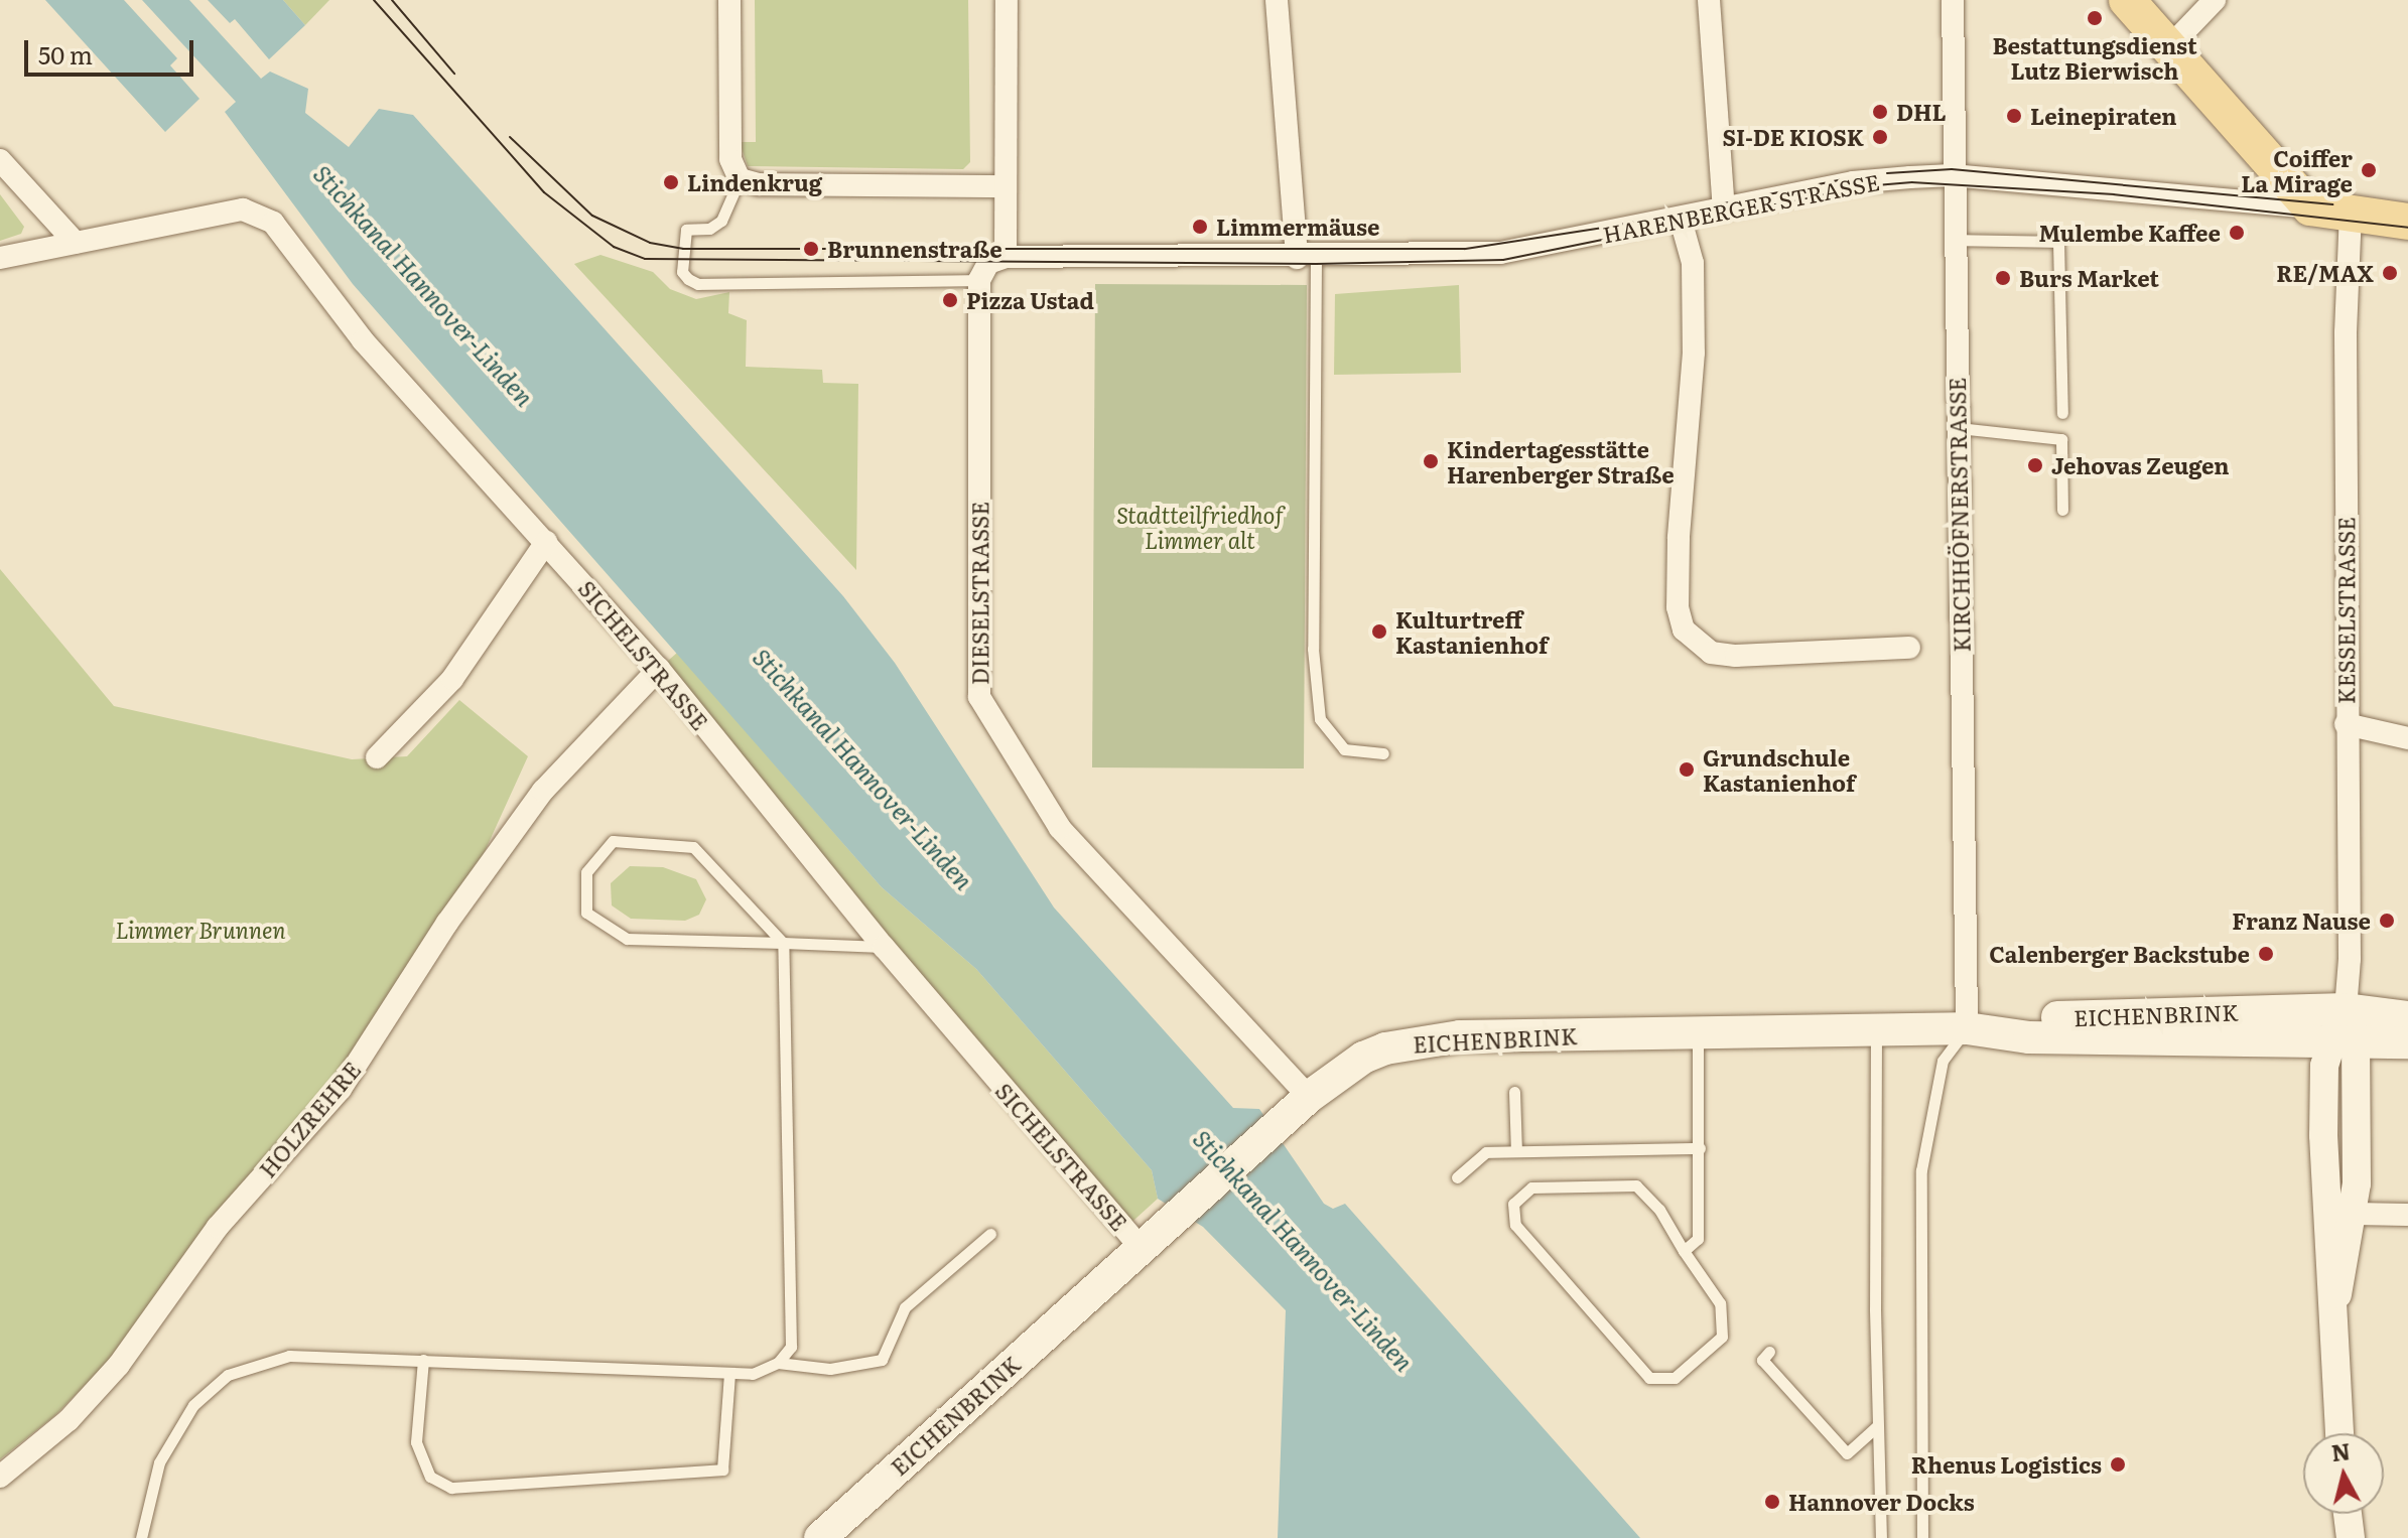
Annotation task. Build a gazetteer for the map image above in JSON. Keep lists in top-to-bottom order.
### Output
{
  "streets": {
    "main road": ["EICHENBRINK"],
    "street": [
      "HARENBERGER STRASSE",
      "KIRCHHÖFNERSTRASSE",
      "DIESELSTRASSE",
      "KESSELSTRASSE",
      "SICHELSTRASSE",
      "HOLZREHRE"
    ]
  },
  "crossings": [
    ["HARENBERGER STRASSE", "KIRCHHÖFNERSTRASSE"],
    ["HARENBERGER STRASSE", "DIESELSTRASSE"],
    ["KIRCHHÖFNERSTRASSE", "EICHENBRINK"],
    ["DIESELSTRASSE", "EICHENBRINK"],
    ["KESSELSTRASSE", "EICHENBRINK"],
    ["SICHELSTRASSE", "EICHENBRINK"],
    ["SICHELSTRASSE", "HOLZREHRE"]
  ],
  "water": ["Stichkanal Hannover-Linden"],
  "parks": ["Stadtteilfriedhof Limmer alt", "Limmer Brunnen"],
  "places": [
    "Bestattungsdienst Lutz Bierwisch",
    "DHL",
    "Leinepiraten",
    "SI-DE KIOSK",
    "Coiffer La Mirage",
    "Lindenkrug",
    "Limmermäuse",
    "Mulembe Kaffee",
    "Brunnenstraße",
    "RE/MAX",
    "Burs Market",
    "Pizza Ustad",
    "Kindertagesstätte Harenberger Straße",
    "Jehovas Zeugen",
    "Kulturtreff Kastanienhof",
    "Grundschule Kastanienhof",
    "Franz Nause",
    "Calenberger Backstube",
    "Rhenus Logistics",
    "Hannover Docks"
  ],
  "scale_bar": "50 m",
  "north": "top"
}
